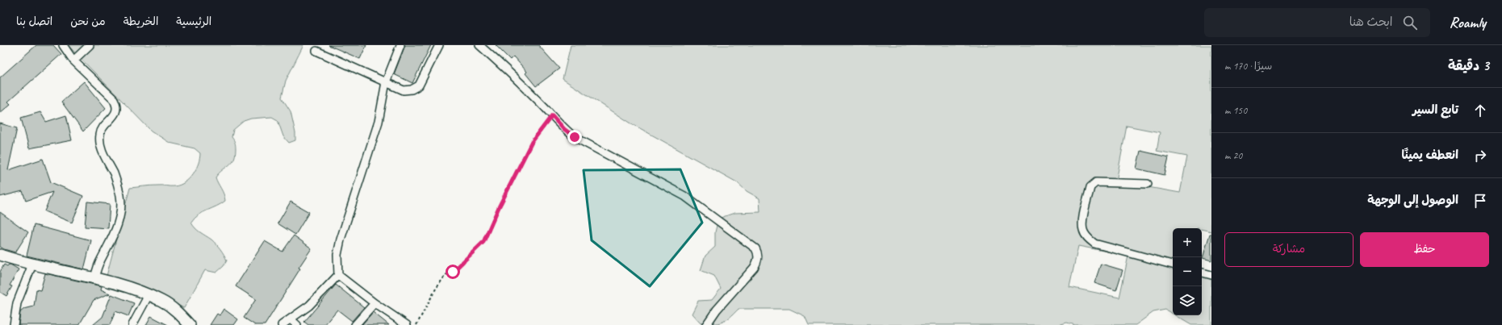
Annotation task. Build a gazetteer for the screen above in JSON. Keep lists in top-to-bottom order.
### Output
{
  "page": {
    "header": "Roamly",
    "search": "ابحث هنا",
    "nav": [
      "الرئيسية",
      "الخريطة",
      "من نحن",
      "اتصل بنا"
    ],
    "heading": ["3 دقيقة", "سيرًا · 170 m"],
    "list": [
      ["تابع السير", "150 m"],
      ["انعطف يمينًا", "20 m"],
      "الوصول إلى الوجهة"
    ],
    "buttons": ["حفظ", "مشاركة"],
    "map_buttons": ["+", "−"]
  }
}
